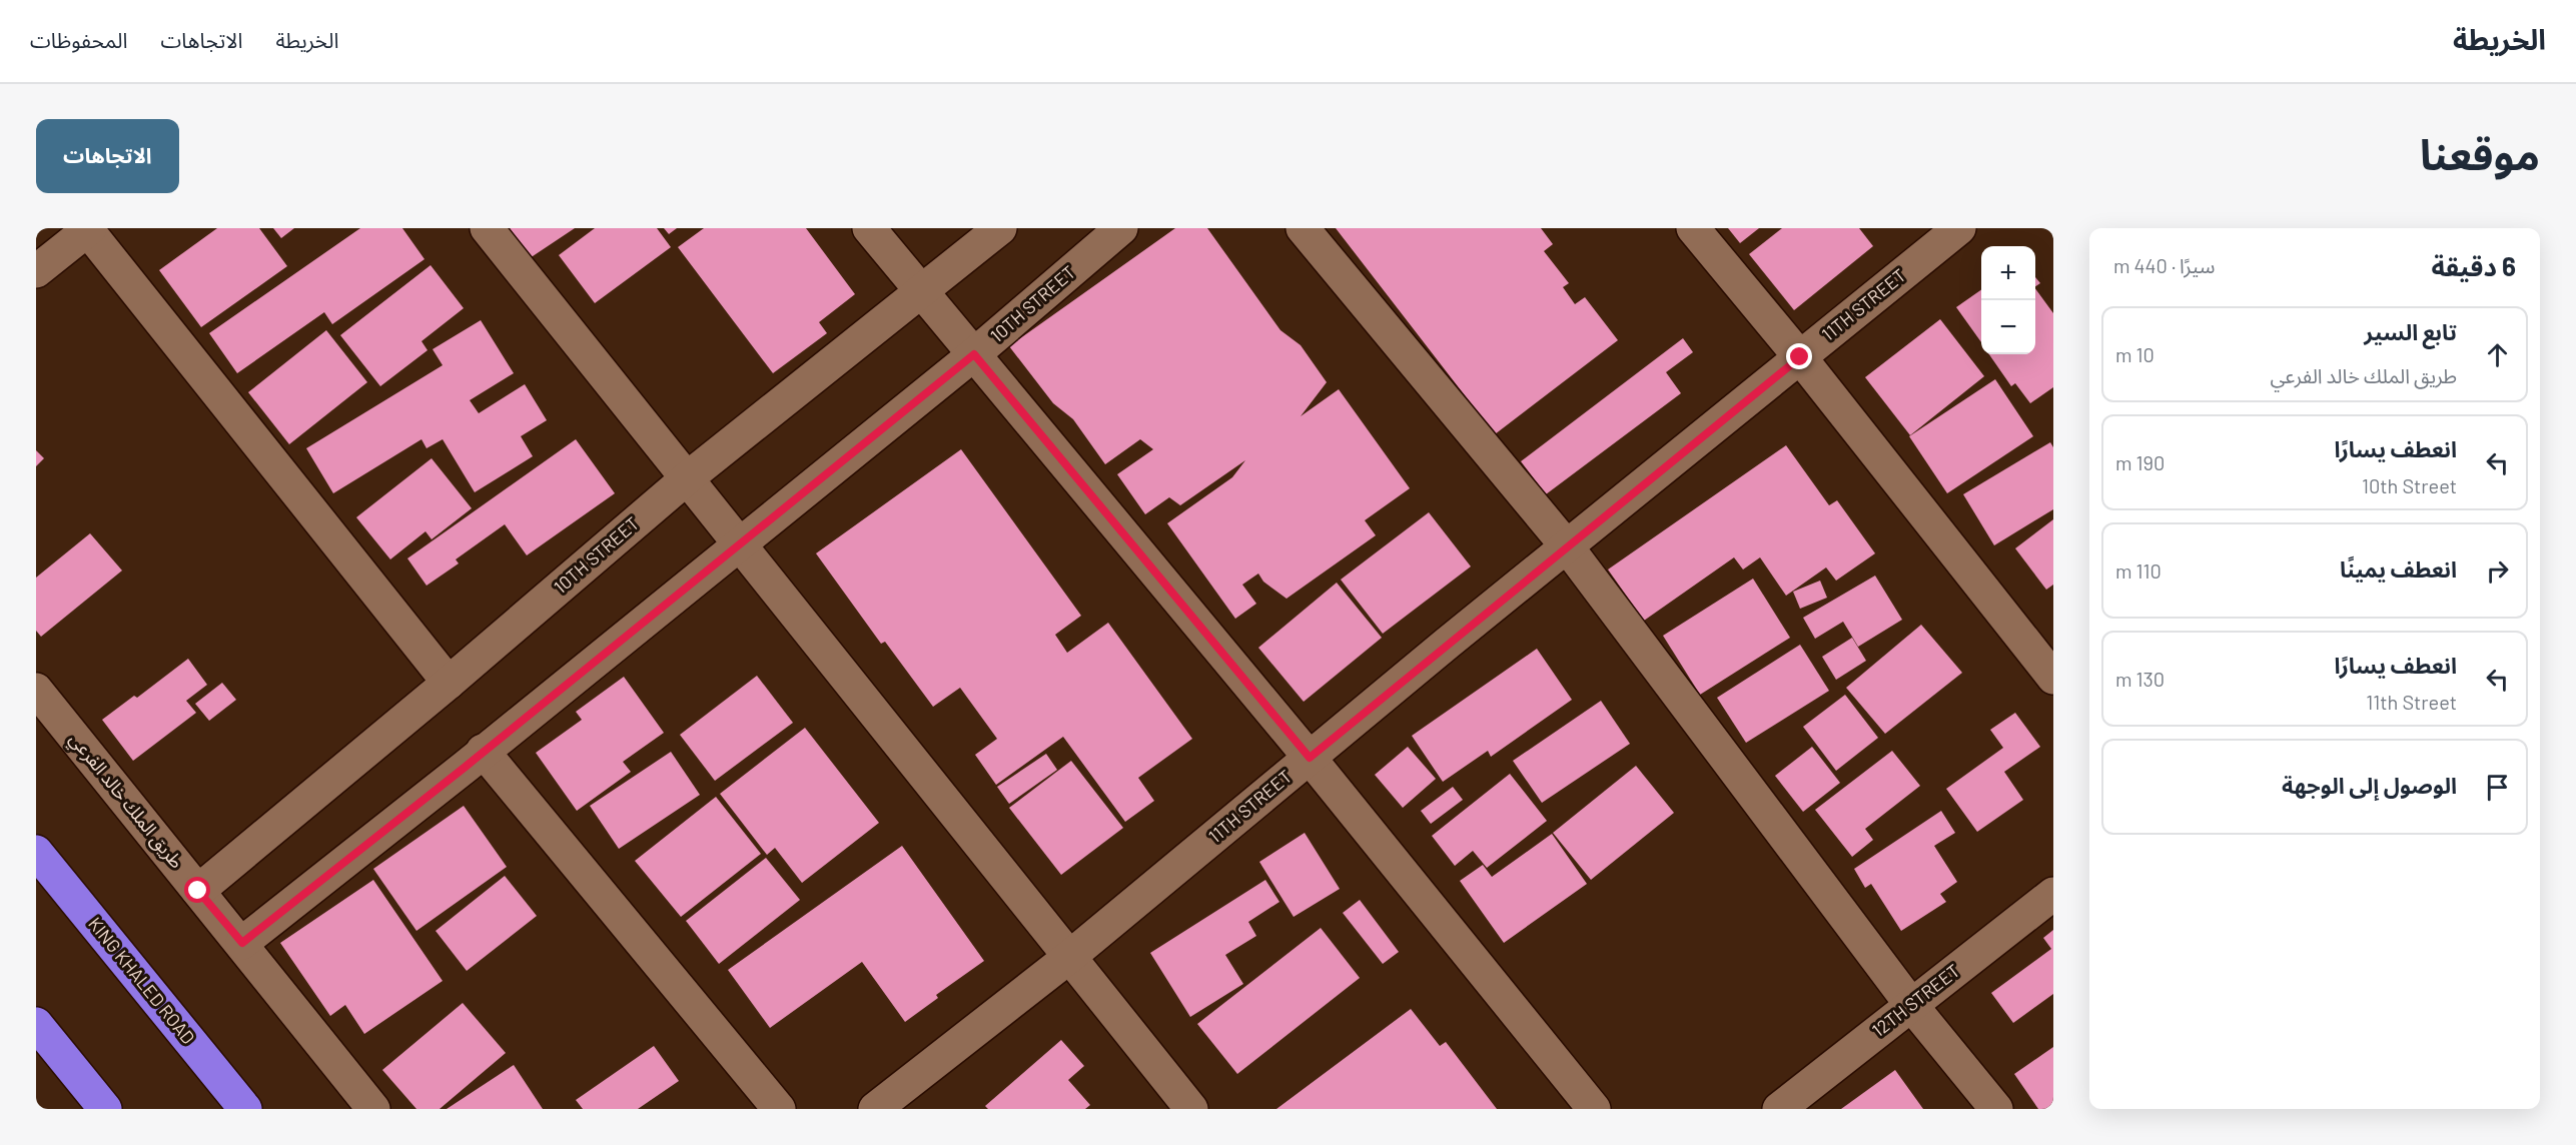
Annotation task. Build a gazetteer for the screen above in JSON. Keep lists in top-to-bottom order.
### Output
{
  "streets": {
    "highway": ["KING KHALED ROAD"],
    "street": [
      "10TH STREET",
      "11TH STREET",
      "طريق الملك خالد الفرعي",
      "12TH STREET"
    ]
  },
  "crossings": [
    ["10TH STREET", "طريق الملك خالد الفرعي"]
  ],
  "page": {
    "header": "الخريطة",
    "nav": ["الخريطة", "الاتجاهات", "المحفوظات"],
    "title": "موقعنا",
    "buttons": "الاتجاهات",
    "heading": ["6 دقيقة", "سيرًا · 440 m"],
    "map_buttons": ["+", "−"],
    "list": [
      ["تابع السير", "طريق الملك خالد الفرعي", "10 m"],
      ["انعطف يسارًا", "10th Street", "190 m"],
      ["انعطف يمينًا", "110 m"],
      ["انعطف يسارًا", "11th Street", "130 m"],
      "الوصول إلى الوجهة"
    ]
  }
}
